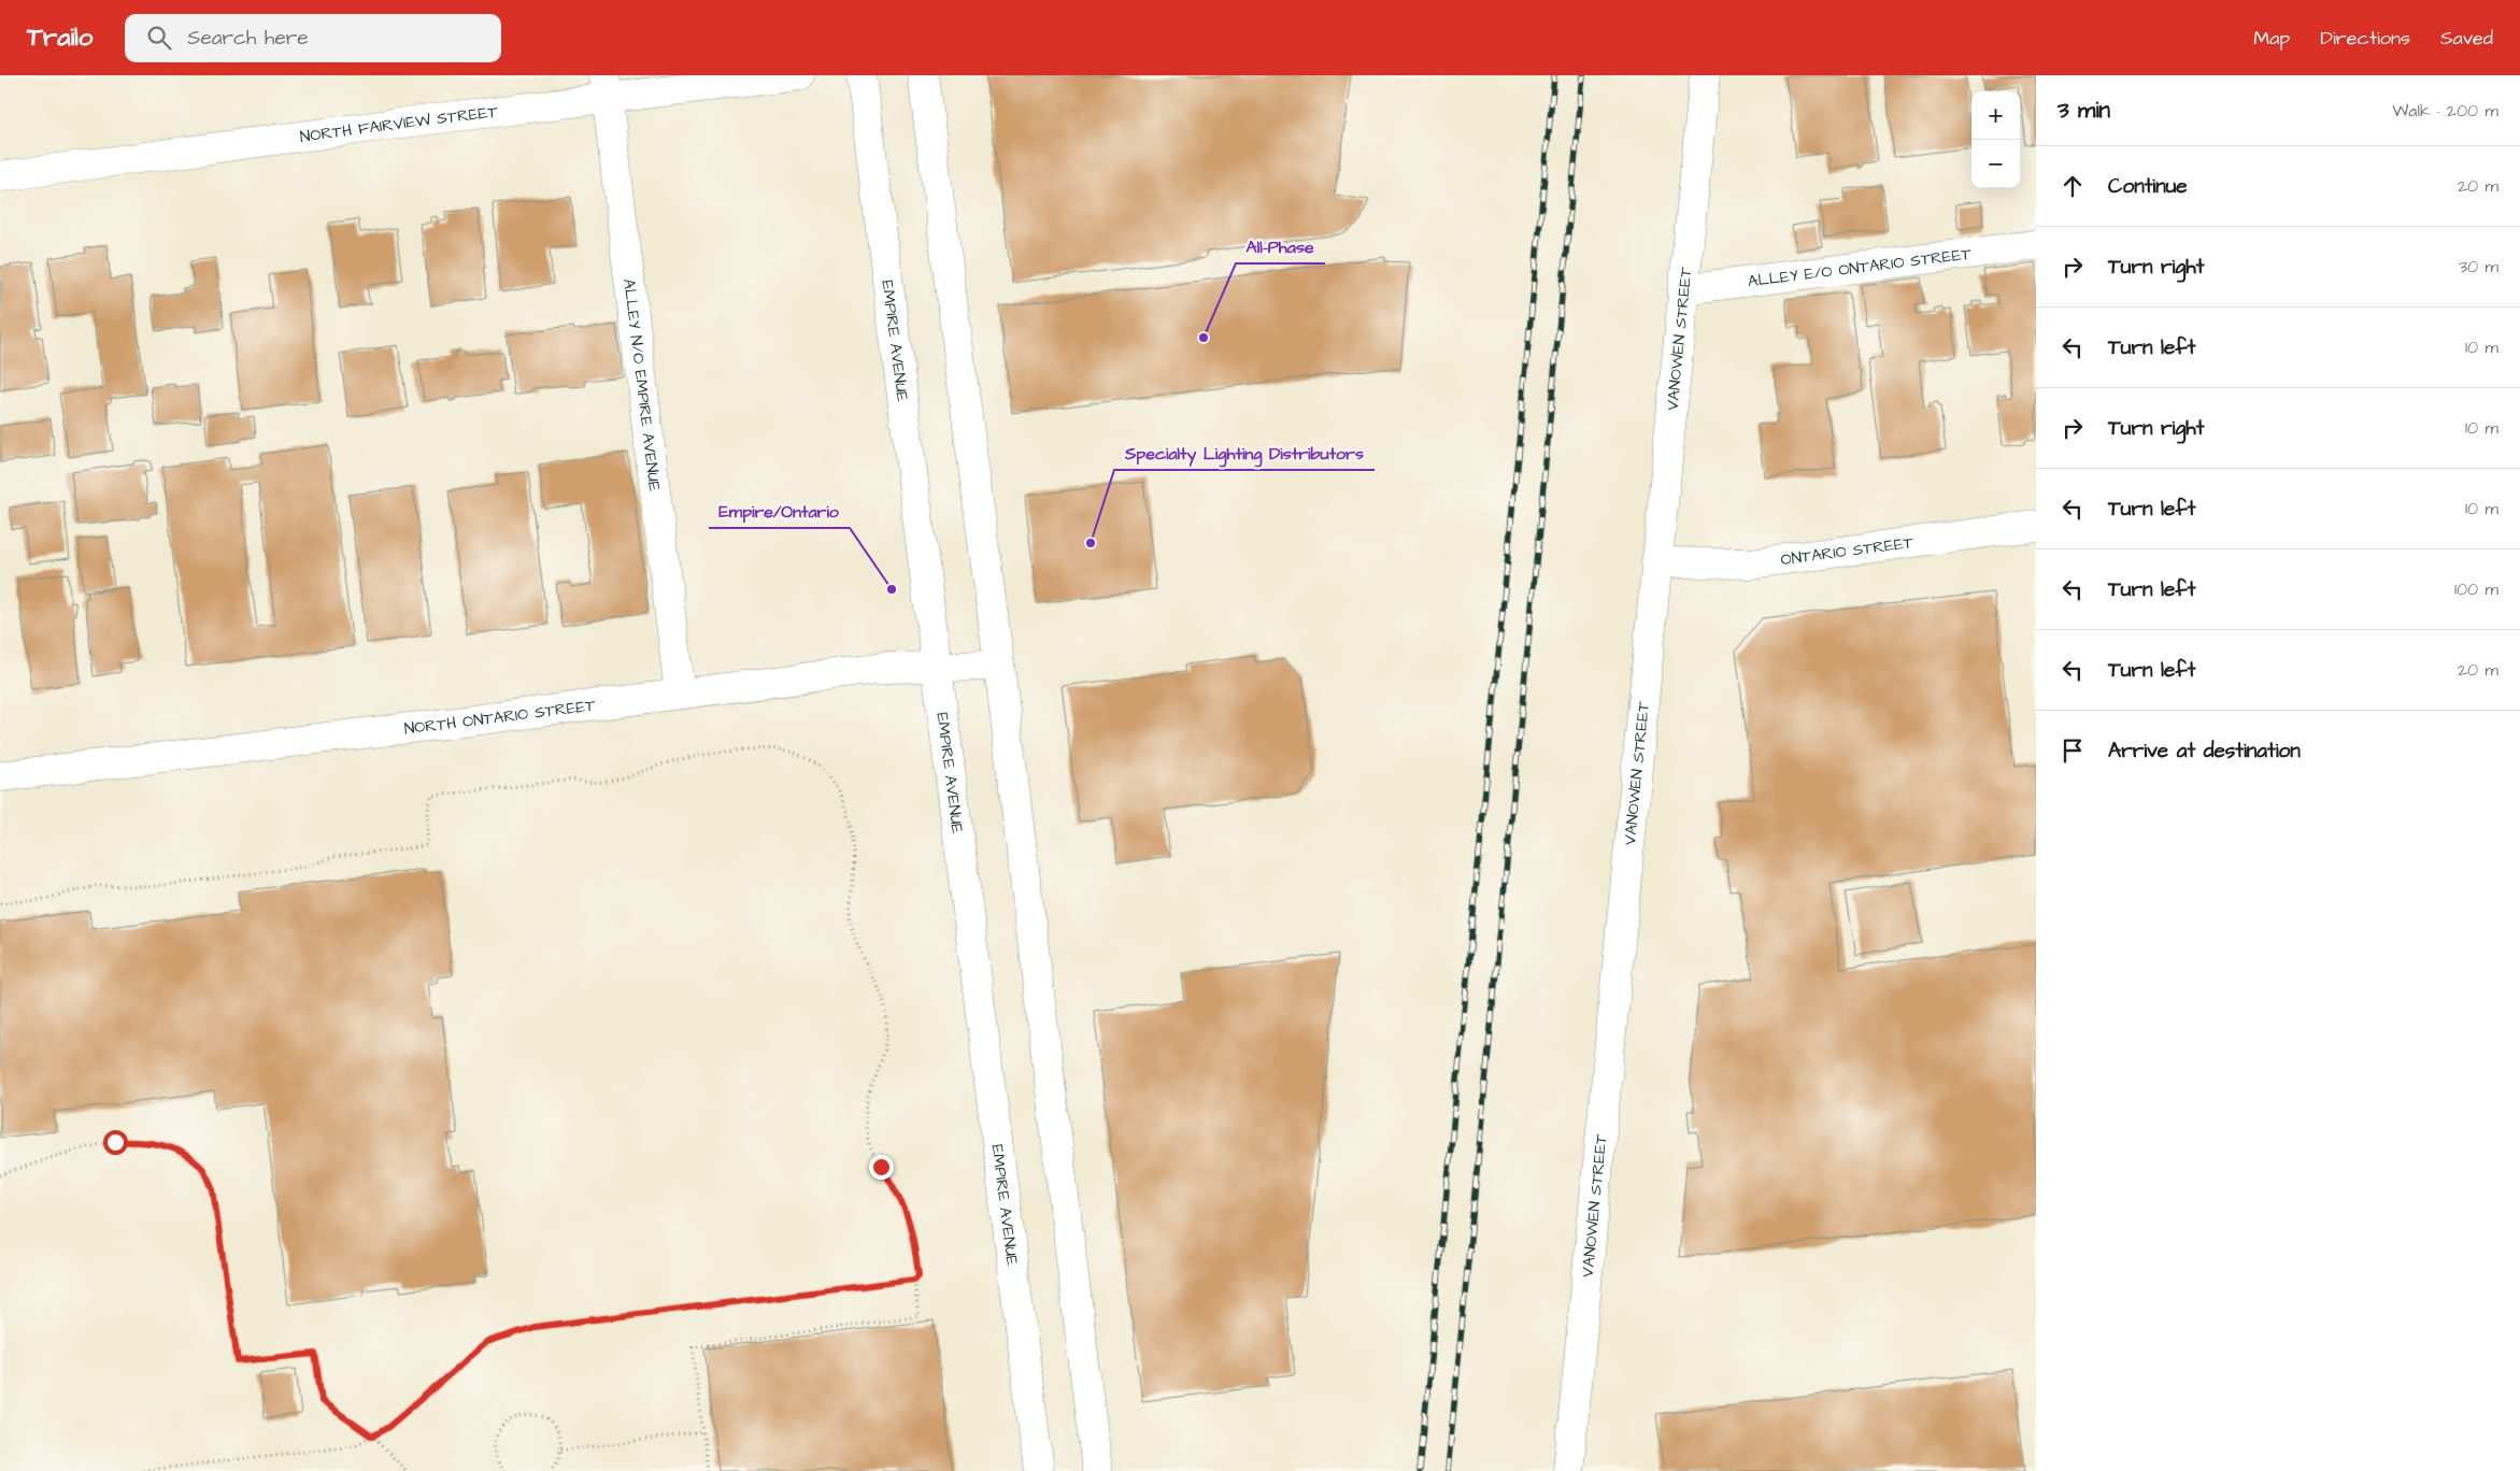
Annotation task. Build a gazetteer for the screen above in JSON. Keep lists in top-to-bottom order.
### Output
{
  "streets": {
    "main road": [
      "NORTH FAIRVIEW STREET",
      "ALLEY E/O ONTARIO STREET",
      "VANOWEN STREET",
      "EMPIRE AVENUE",
      "ALLEY N/O EMPIRE AVENUE",
      "ONTARIO STREET",
      "NORTH ONTARIO STREET"
    ]
  },
  "crossings": [
    ["NORTH FAIRVIEW STREET", "ALLEY N/O EMPIRE AVENUE"],
    ["ALLEY E/O ONTARIO STREET", "VANOWEN STREET"],
    ["VANOWEN STREET", "ONTARIO STREET"],
    ["EMPIRE AVENUE", "NORTH ONTARIO STREET"],
    ["ALLEY N/O EMPIRE AVENUE", "NORTH ONTARIO STREET"]
  ],
  "places": ["All-Phase", "Specialty Lighting Distributors", "Empire/Ontario"],
  "page": {
    "header": "Trailo",
    "search": "Search here",
    "nav": ["Map", "Directions", "Saved"],
    "heading": ["3 min", "Walk · 200 m"],
    "map_buttons": ["+", "−"],
    "list": [
      ["Continue", "20 m"],
      ["Turn right", "30 m"],
      ["Turn left", "10 m"],
      ["Turn right", "10 m"],
      ["Turn left", "10 m"],
      ["Turn left", "100 m"],
      ["Turn left", "20 m"],
      "Arrive at destination"
    ]
  }
}
